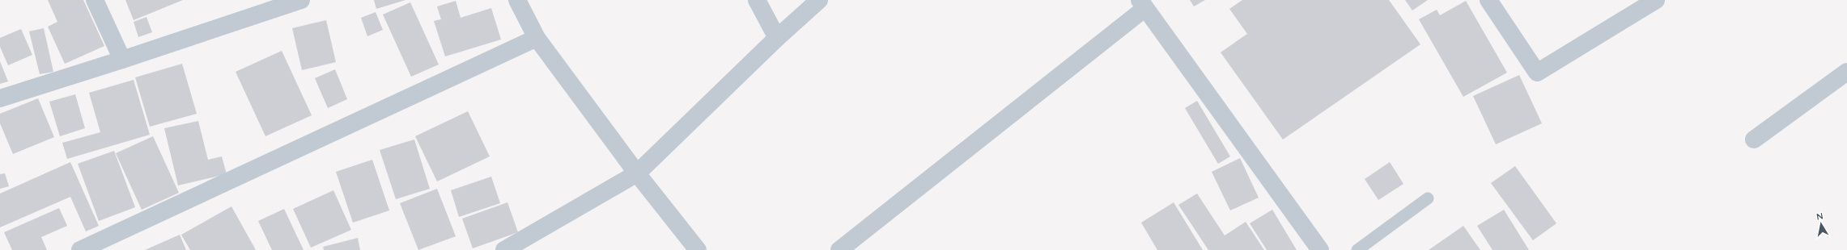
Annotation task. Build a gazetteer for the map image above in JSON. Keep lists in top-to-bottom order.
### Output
{
  "north": "top"
}
